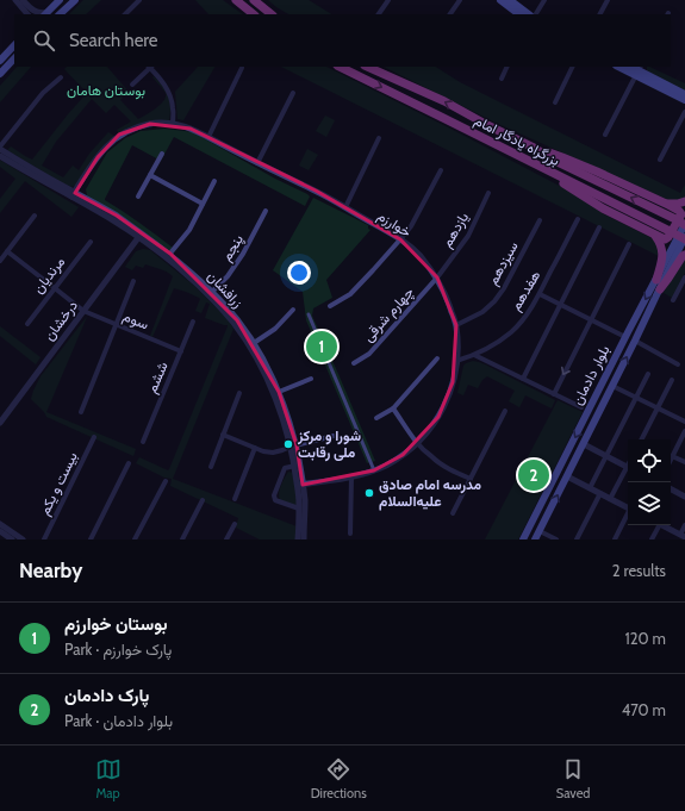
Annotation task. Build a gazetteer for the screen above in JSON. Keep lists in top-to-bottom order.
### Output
{
  "streets": {
    "highway": ["بزرگراه یادگار امام"],
    "main road": ["بلوار دادمان"],
    "street": [
      "خوارزم",
      "یازدهم",
      "پنجم",
      "سیزدهم",
      "مرنديان",
      "زرافشان",
      "هفدهم",
      "چهارم شرقی",
      "درخشان",
      "سوم",
      "ششم",
      "بیست و یکم"
    ]
  },
  "crossings": [
    ["بزرگراه یادگار امام", "بلوار دادمان"],
    ["خوارزم", "یازدهم"],
    ["خوارزم", "سیزدهم"],
    ["خوارزم", "زرافشان"],
    ["خوارزم", "هفدهم"],
    ["خوارزم", "چهارم شرقی"],
    ["یازدهم", "چهارم شرقی"],
    ["پنجم", "زرافشان"],
    ["مرنديان", "سوم"],
    ["زرافشان", "درخشان"],
    ["درخشان", "سوم"],
    ["سوم", "ششم"]
  ],
  "parks": ["بوستان هامان"],
  "places": ["شورا و مرکز ملی رقابت", "مدرسه امام صادق علیه‌السلام"],
  "page": {
    "search": "Search here",
    "pins": ["1", "2"],
    "heading": ["Nearby", "2 results"],
    "list": [
      {
        "mark": "1",
        "name": "بوستان خوارزم",
        "note": "Park · پارک خوارزم",
        "value": "120 m"
      },
      {
        "mark": "2",
        "name": "پارک دادمان",
        "note": "Park · بلوار دادمان",
        "value": "470 m"
      }
    ],
    "nav": ["Map", "Directions", "Saved"]
  }
}
